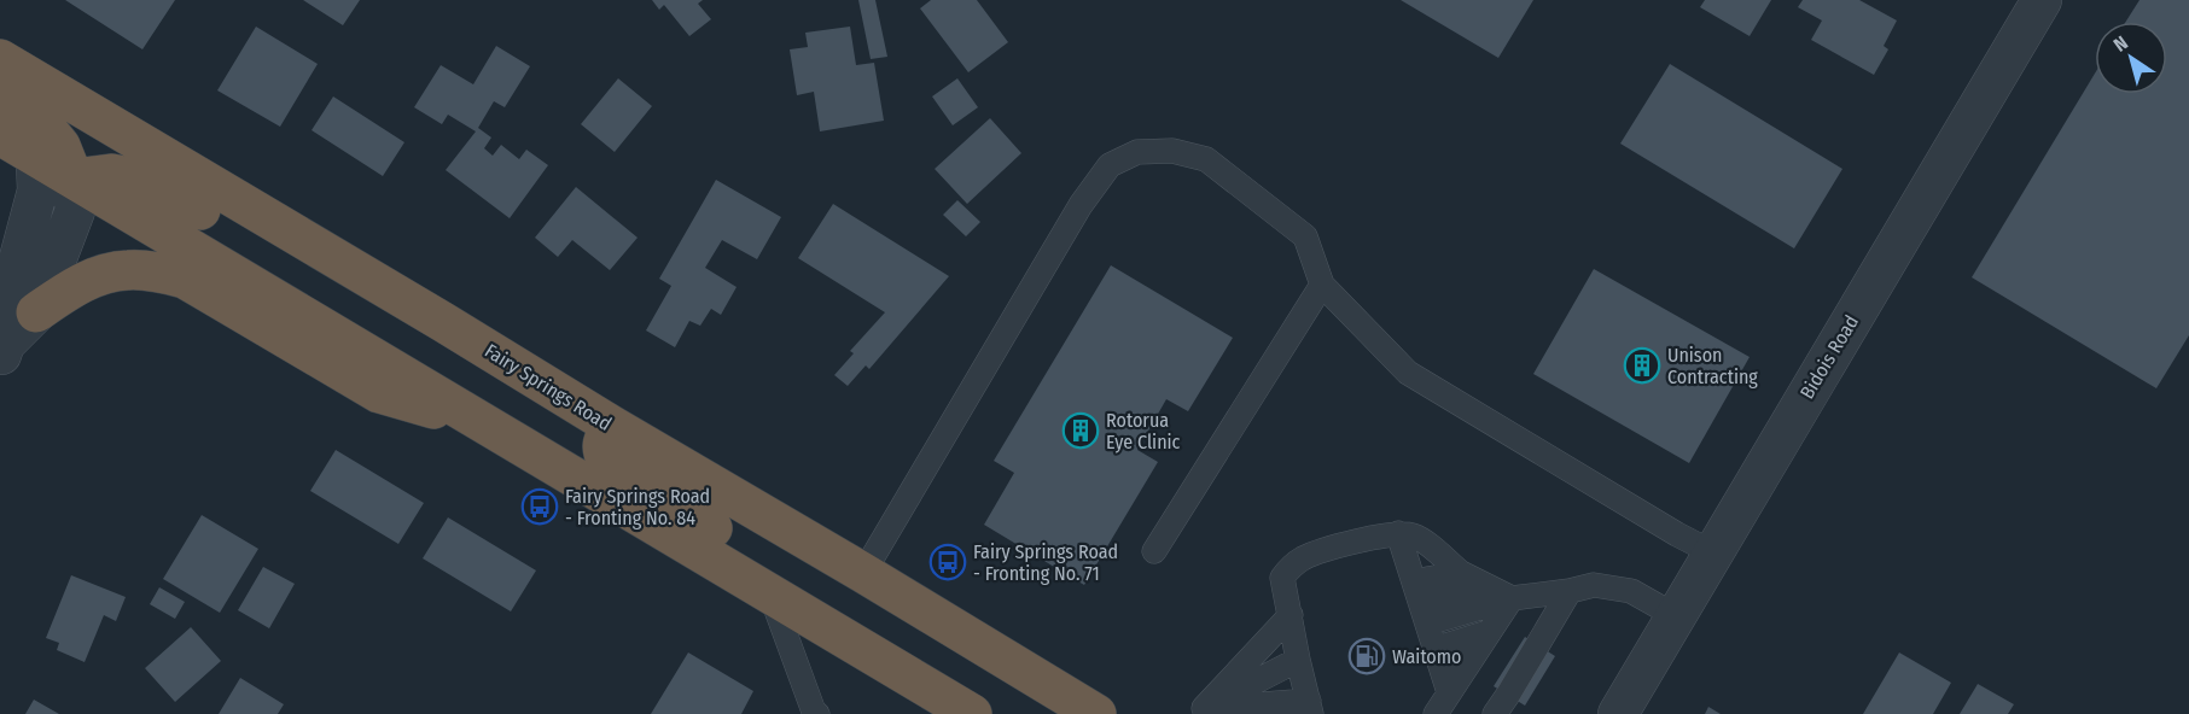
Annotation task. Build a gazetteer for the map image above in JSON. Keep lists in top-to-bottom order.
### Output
{
  "streets": {
    "highway": ["Fairy Springs Road"],
    "street": ["Bidois Road"]
  },
  "places": {
    "building": ["Unison Contracting", "Rotorua Eye Clinic"],
    "bus stop": ["Fairy Springs Road - Fronting No. 84", "Fairy Springs Road - Fronting No. 71"],
    "fuel station": ["Waitomo"]
  },
  "north": "top left"
}
